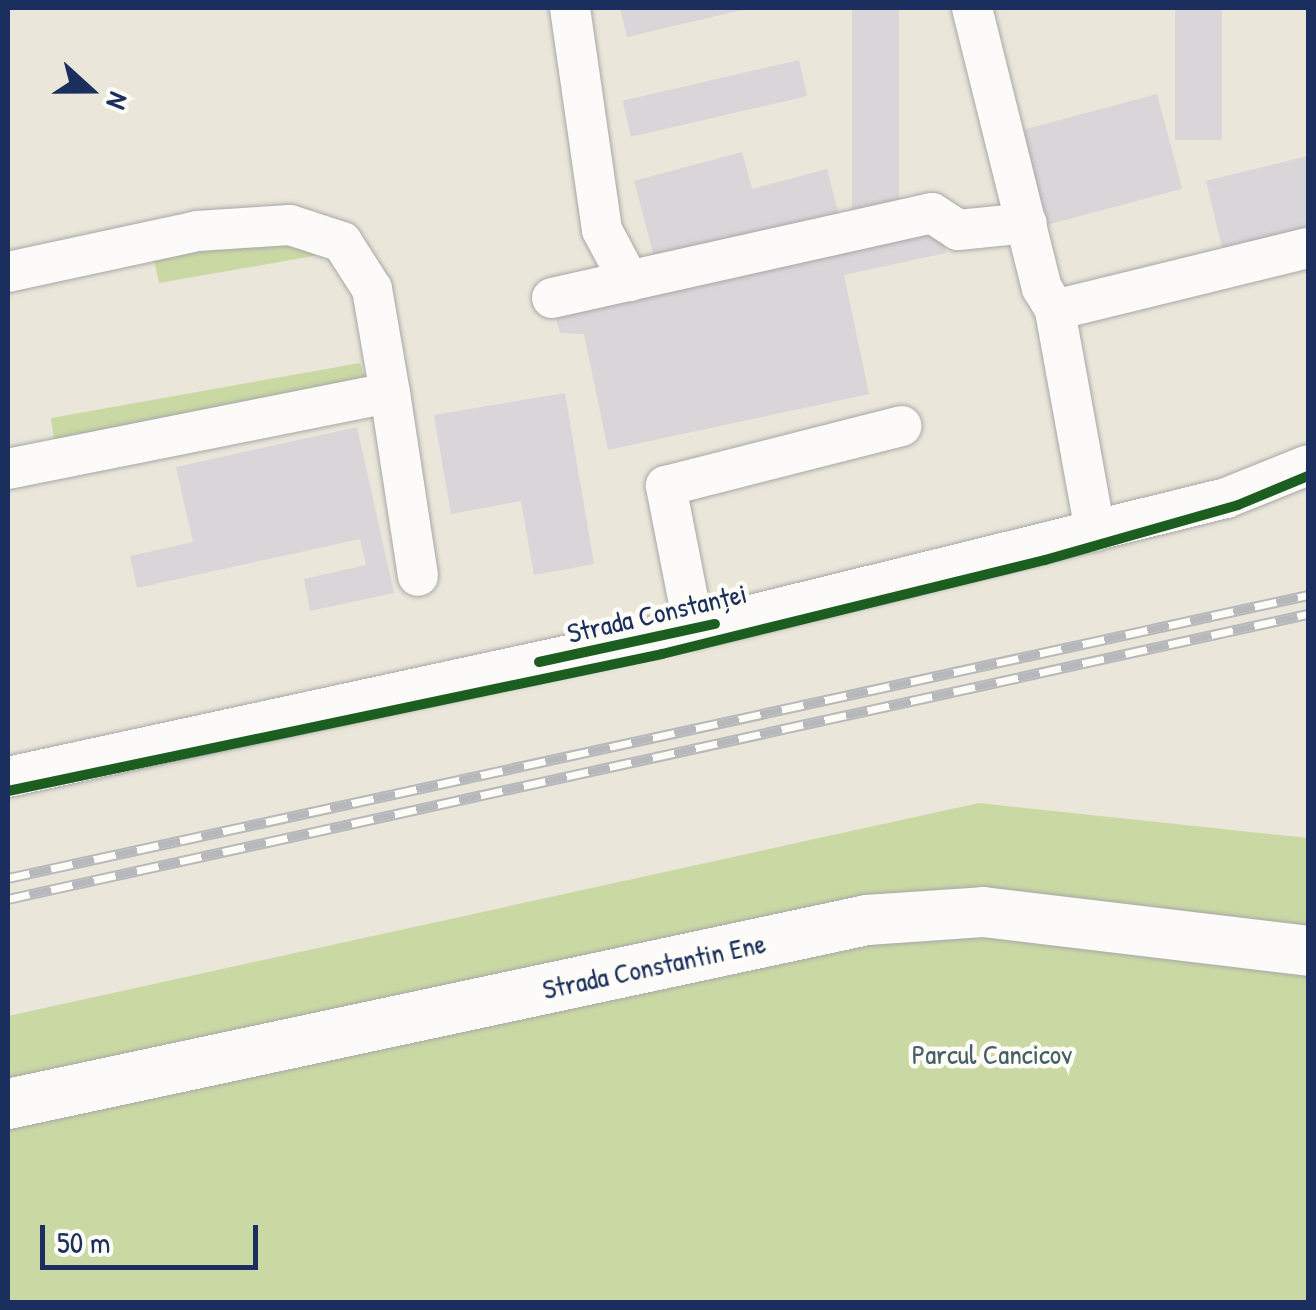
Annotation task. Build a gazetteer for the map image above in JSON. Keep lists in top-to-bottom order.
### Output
{
  "streets": {
    "main road": ["Strada Constantin Ene"],
    "street": ["Strada Constanței"]
  },
  "parks": ["Parcul Cancicov"],
  "scale_bar": "50 m",
  "north": "right"
}
